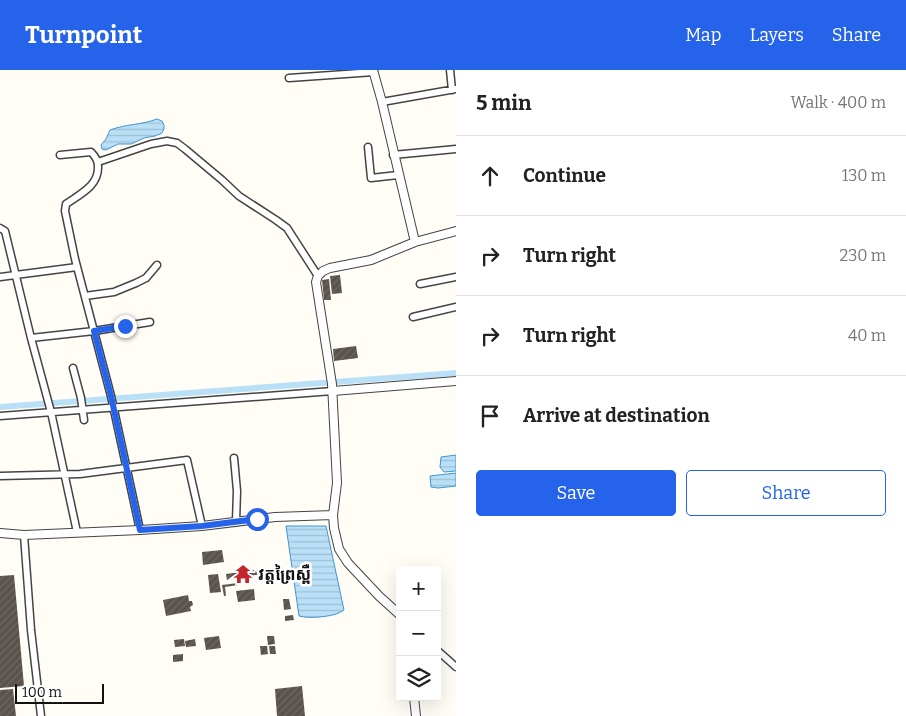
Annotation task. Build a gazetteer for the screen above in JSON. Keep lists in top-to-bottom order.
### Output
{
  "places": {
    "temple": ["វត្តព្រៃស្ពឺ"]
  },
  "scale_bar": "100 m",
  "page": {
    "header": "Turnpoint",
    "nav": ["Map", "Layers", "Share"],
    "heading": ["5 min", "Walk · 400 m"],
    "list": [
      ["Continue", "130 m"],
      ["Turn right", "230 m"],
      ["Turn right", "40 m"],
      "Arrive at destination"
    ],
    "buttons": ["Save", "Share"],
    "map_buttons": ["+", "−"],
    "scale": "100 m"
  }
}
